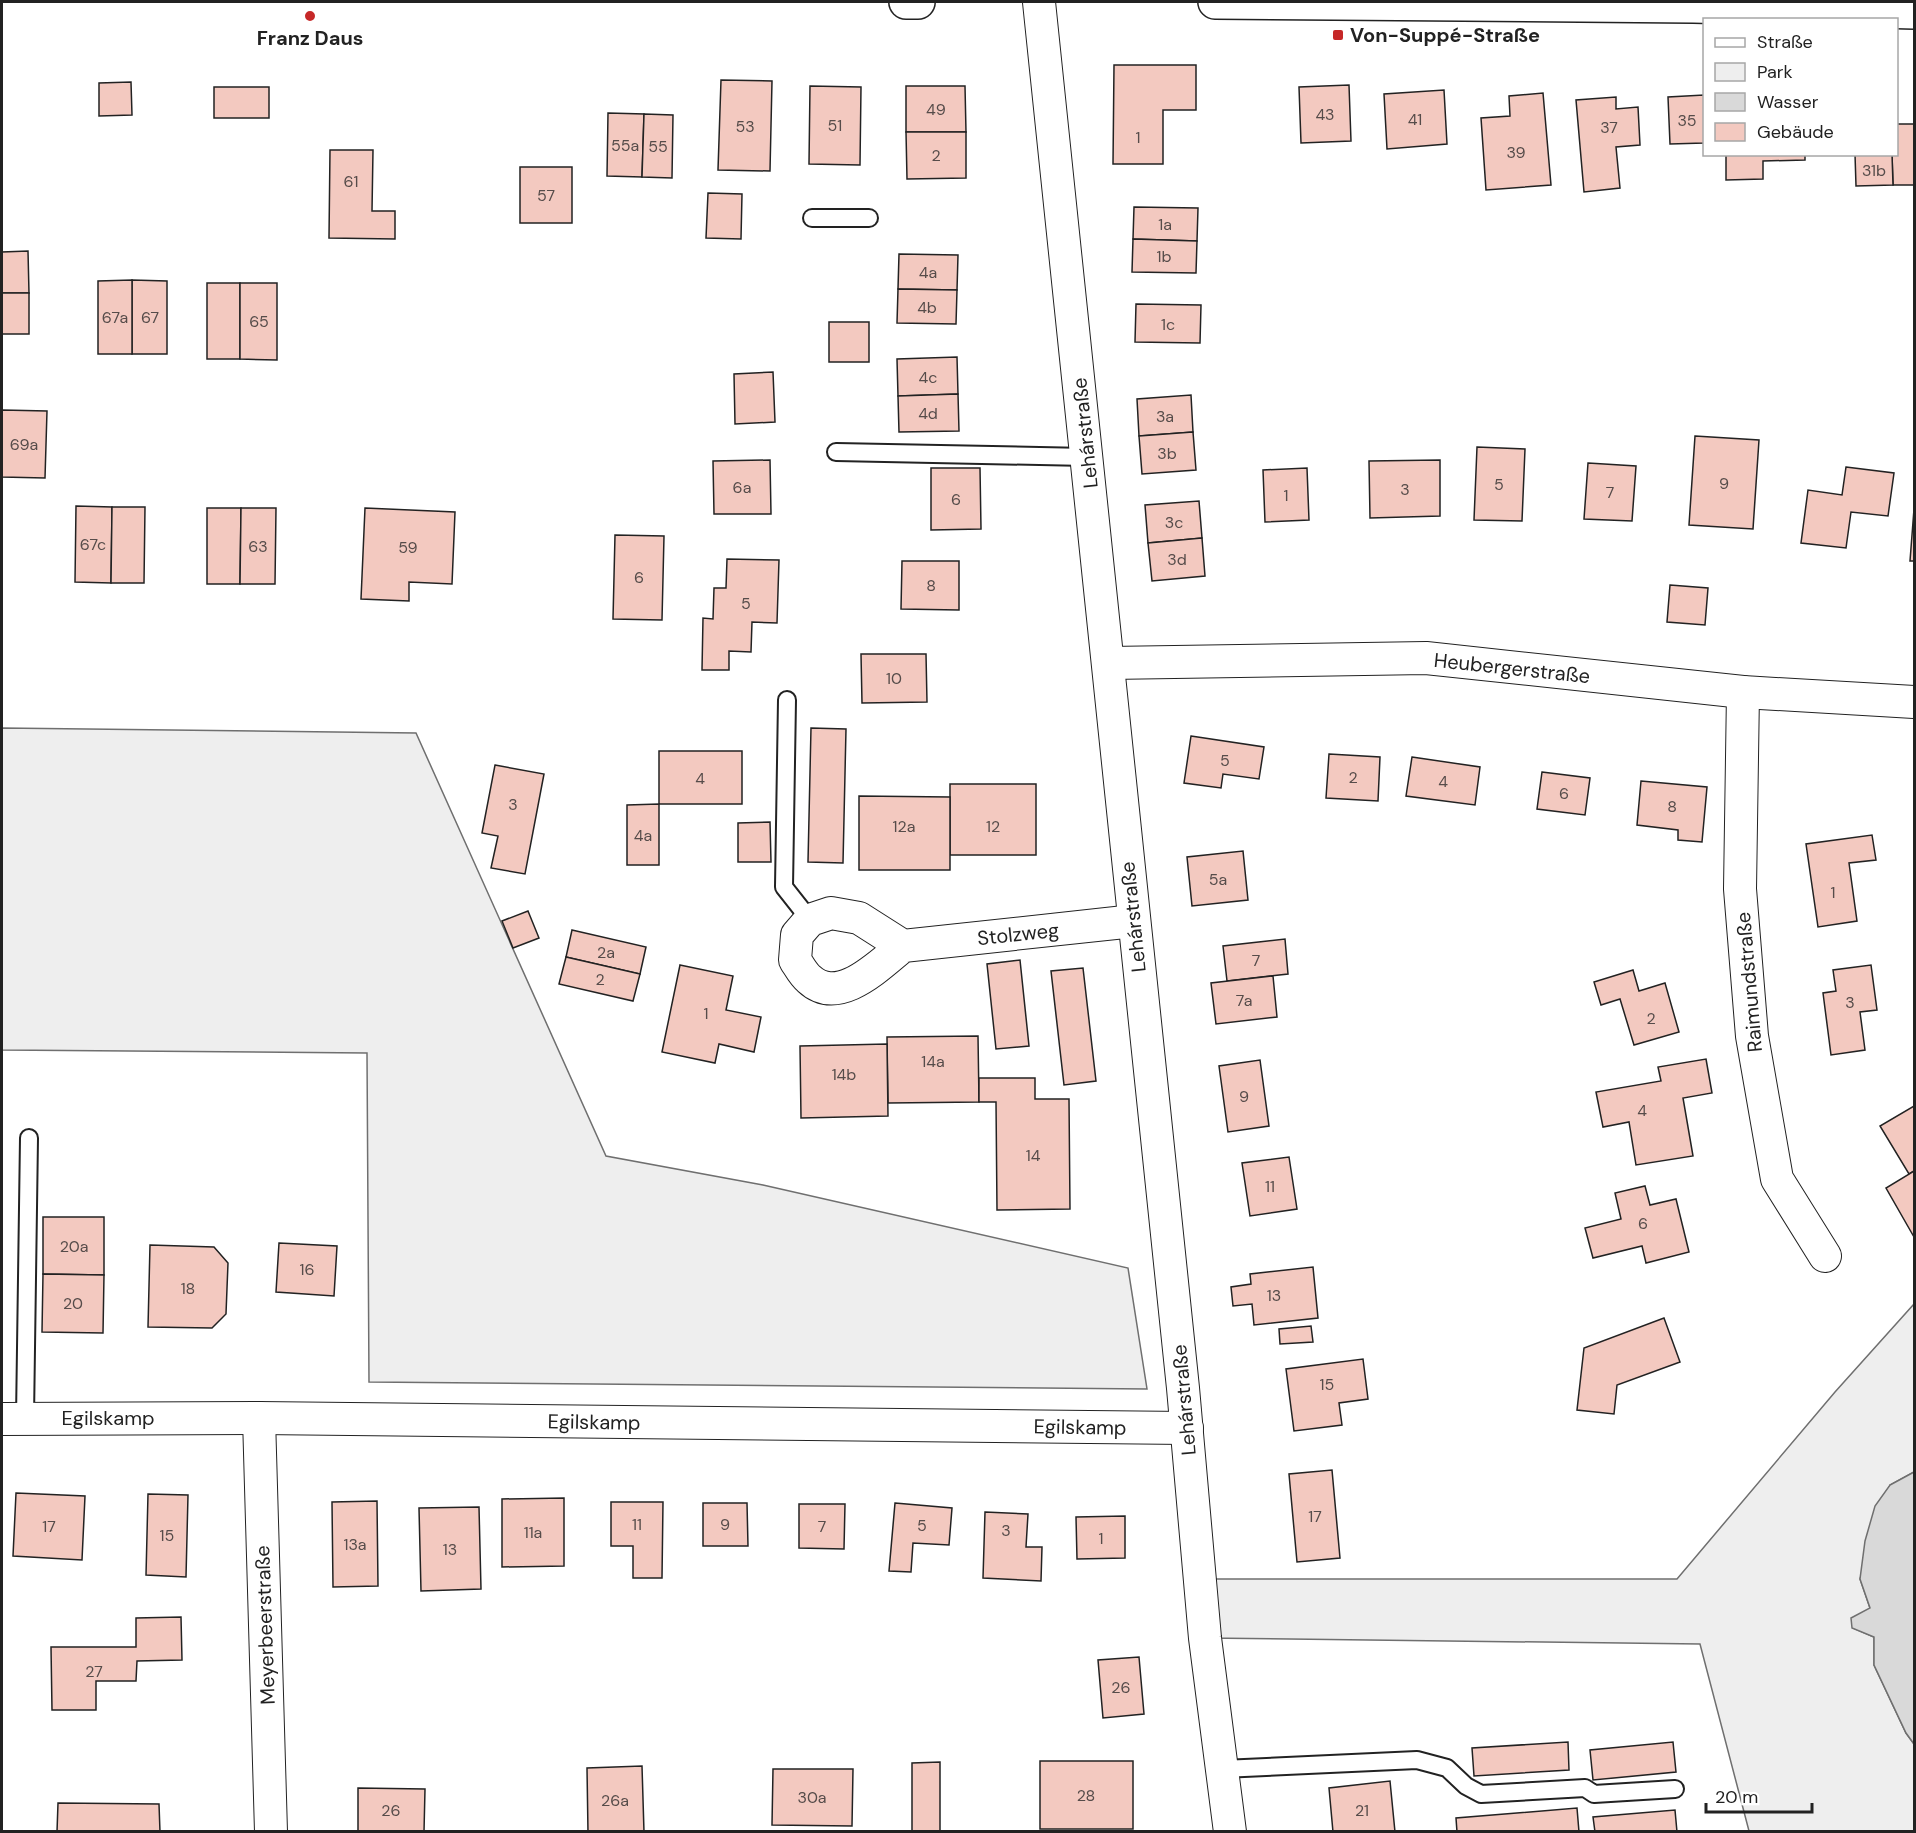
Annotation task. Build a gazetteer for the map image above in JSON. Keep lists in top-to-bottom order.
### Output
{
  "streets": {
    "street": [
      "Lehárstraße",
      "Heubergerstraße",
      "Stolzweg",
      "Raimundstraße",
      "Egilskamp",
      "Meyerbeerstraße"
    ]
  },
  "crossings": [
    ["Lehárstraße", "Heubergerstraße"],
    ["Lehárstraße", "Stolzweg"],
    ["Lehárstraße", "Egilskamp"],
    ["Heubergerstraße", "Raimundstraße"],
    ["Egilskamp", "Meyerbeerstraße"]
  ],
  "places": {
    "other": ["Franz Daus"],
    "transit": ["Von-Suppé-Straße"]
  },
  "house_numbers": [
    "49",
    "43",
    "41",
    "35",
    "51",
    "53",
    "37",
    "1",
    "55a",
    "55",
    "39",
    "2",
    "31b",
    "61",
    "57",
    "1a",
    "1b",
    "4a",
    "4b",
    "67a",
    "67",
    "65",
    "1c",
    "4c",
    "4d",
    "3a",
    "69a",
    "3b",
    "9",
    "5",
    "6a",
    "3",
    "7",
    "1",
    "6",
    "3c",
    "67c",
    "63",
    "59",
    "3d",
    "6",
    "8",
    "5",
    "10",
    "5",
    "2",
    "4",
    "4",
    "6",
    "3",
    "8",
    "12a",
    "12",
    "4a",
    "5a",
    "1",
    "2a",
    "7",
    "2",
    "7a",
    "3",
    "1",
    "2",
    "14a",
    "14b",
    "9",
    "4",
    "14",
    "11",
    "6",
    "20a",
    "16",
    "18",
    "13",
    "20",
    "15",
    "17",
    "11",
    "9",
    "5",
    "17",
    "7",
    "3",
    "11a",
    "15",
    "1",
    "13a",
    "13",
    "27",
    "26",
    "28",
    "30a",
    "26a",
    "26",
    "21"
  ],
  "legend": [
    "Straße",
    "Park",
    "Wasser",
    "Gebäude"
  ],
  "scale_bar": "20 m"
}
